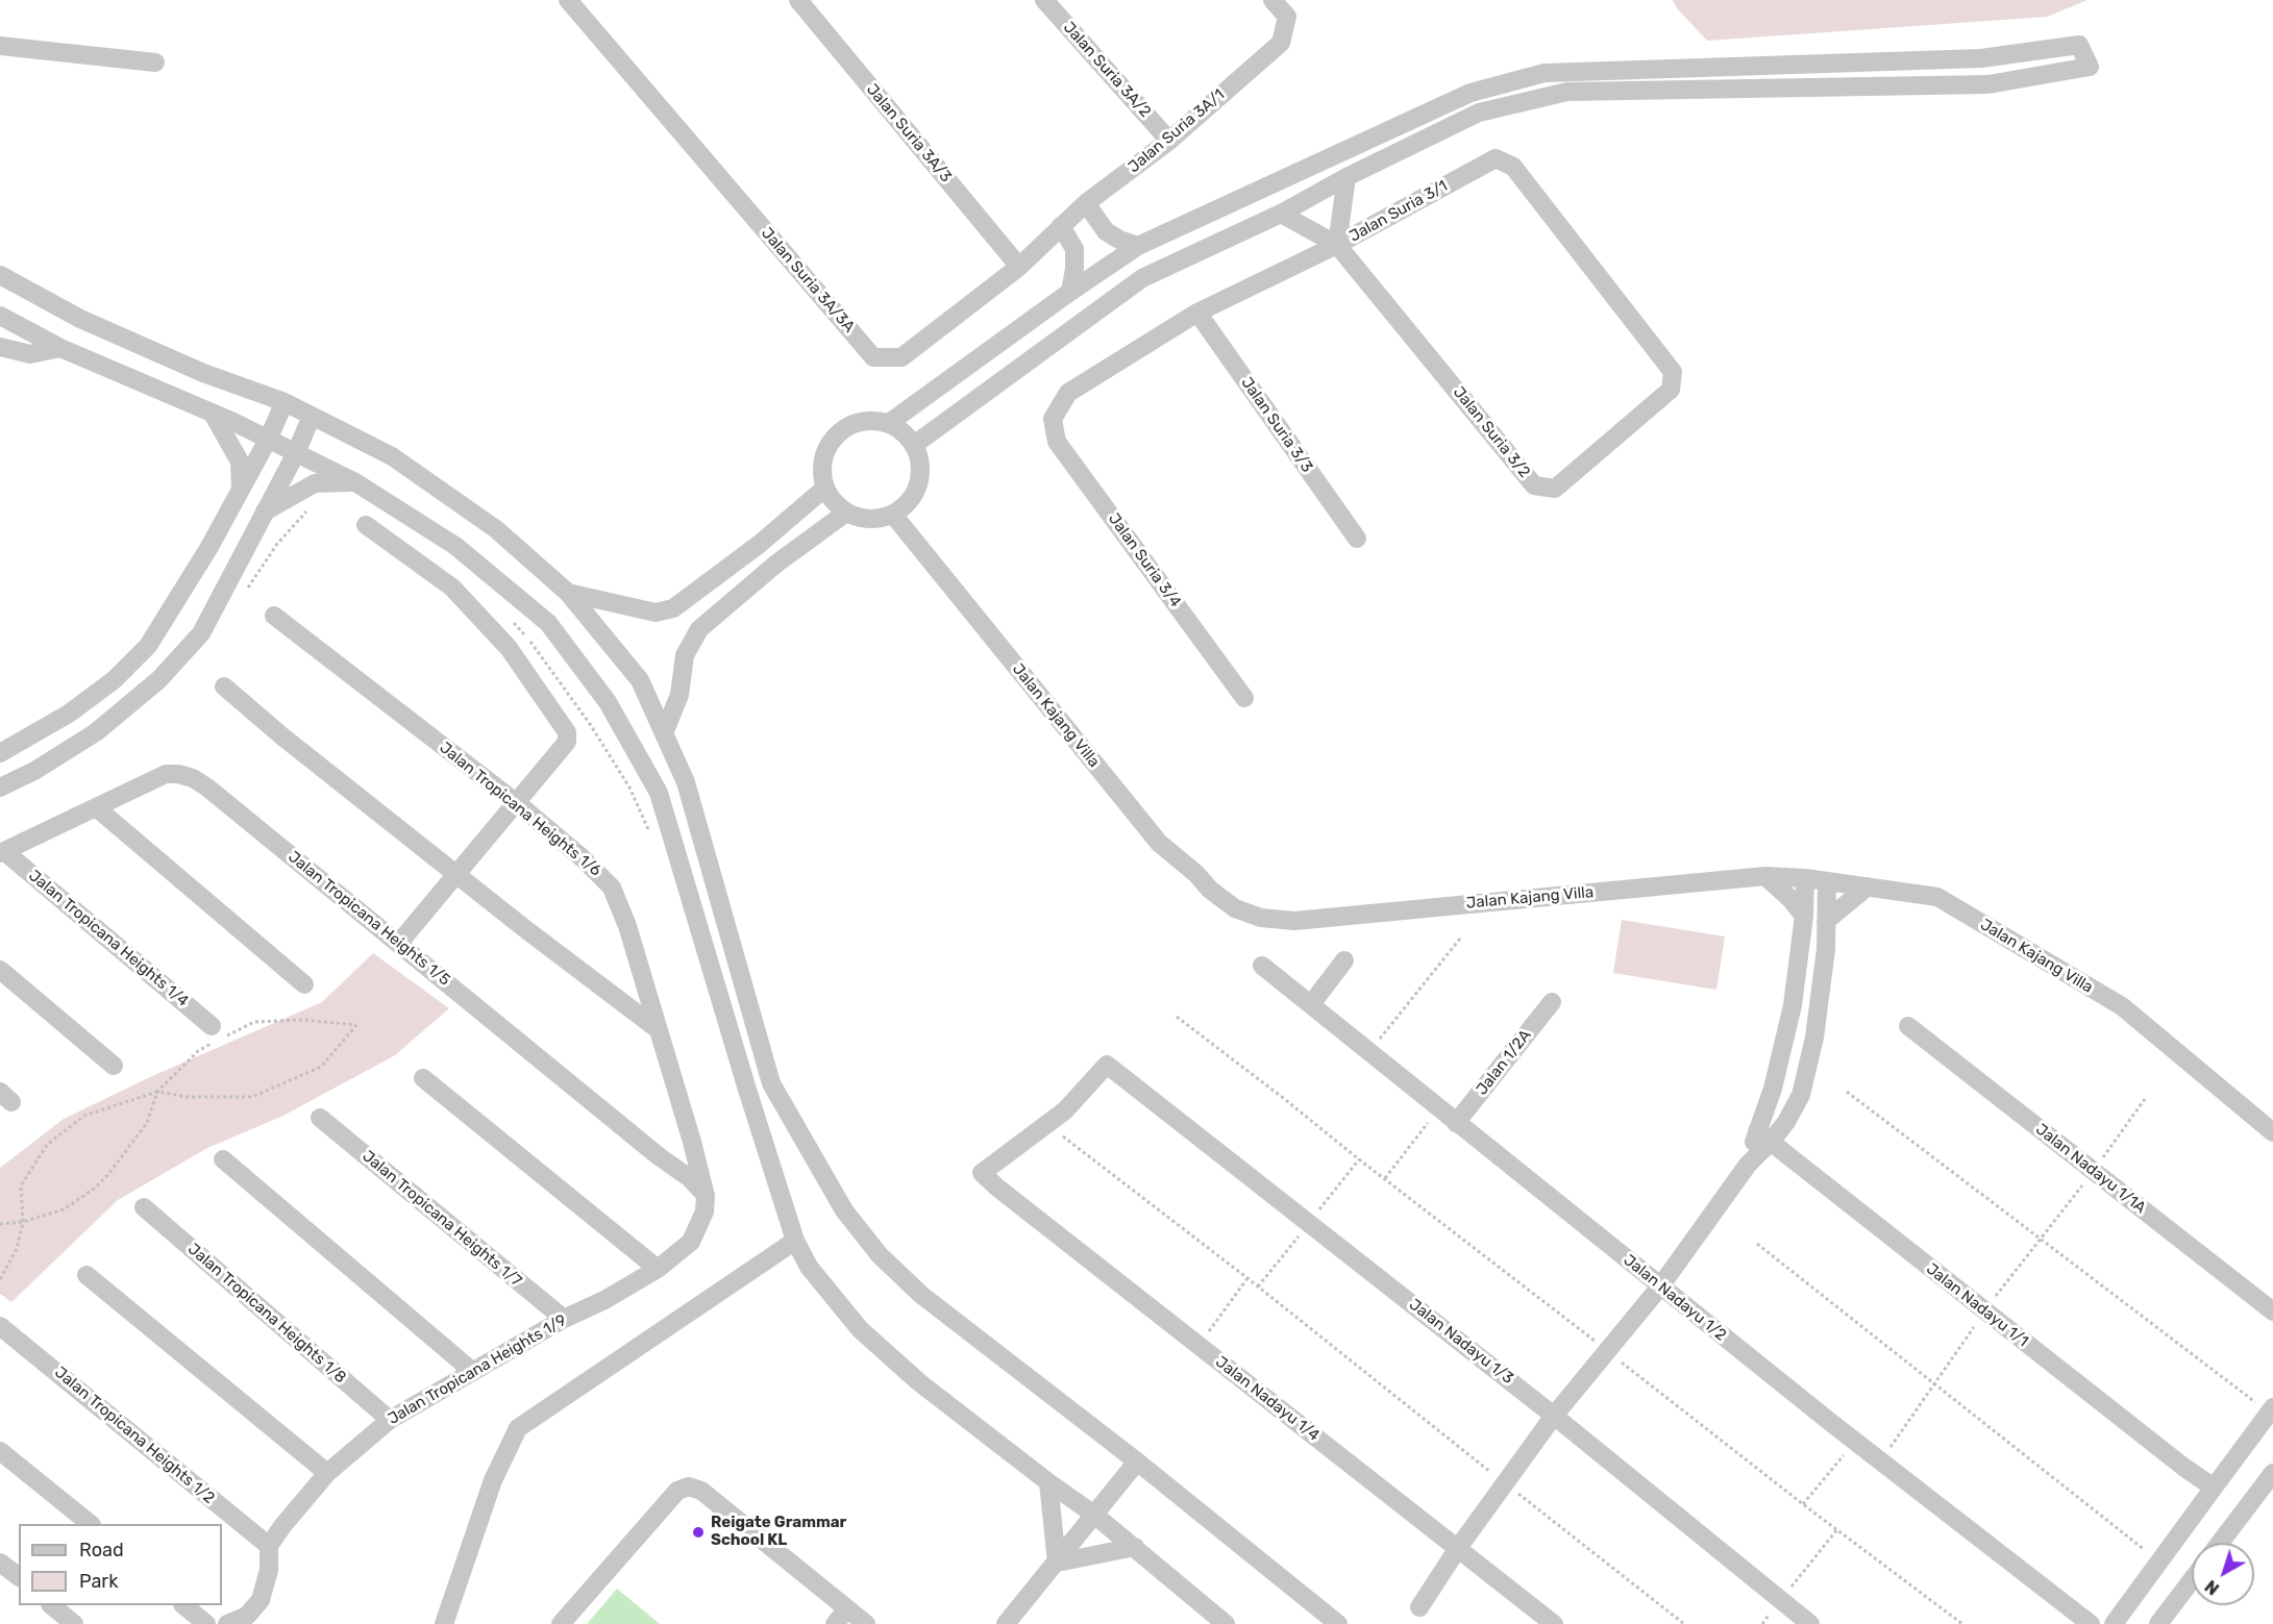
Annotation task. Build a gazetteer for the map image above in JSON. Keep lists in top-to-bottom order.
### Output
{
  "streets": {
    "street": [
      "Jalan Suria 3A/2",
      "Jalan Suria 3A/1",
      "Jalan Suria 3A/3",
      "Jalan Suria 3/1",
      "Jalan Suria 3A/3A",
      "Jalan Suria 3/3",
      "Jalan Suria 3/2",
      "Jalan Suria 3/4",
      "Jalan Kajang Villa",
      "Jalan Tropicana Heights 1/6",
      "Jalan Tropicana Heights 1/5",
      "Jalan Tropicana Heights 1/4",
      "Jalan 1/2A",
      "Jalan Nadayu 1/1A",
      "Jalan Tropicana Heights 1/7",
      "Jalan Nadayu 1/2",
      "Jalan Nadayu 1/1",
      "Jalan Tropicana Heights 1/8",
      "Jalan Nadayu 1/3",
      "Jalan Tropicana Heights 1/9",
      "Jalan Nadayu 1/4",
      "Jalan Tropicana Heights 1/2"
    ]
  },
  "crossings": [
    ["Jalan Suria 3A/2", "Jalan Suria 3A/1"],
    ["Jalan Suria 3A/1", "Jalan Suria 3A/3A"],
    ["Jalan Suria 3A/3", "Jalan Suria 3A/3A"],
    ["Jalan Suria 3/1", "Jalan Suria 3/3"],
    ["Jalan Suria 3/1", "Jalan Suria 3/2"],
    ["Jalan Suria 3/1", "Jalan Suria 3/4"],
    ["Jalan Tropicana Heights 1/6", "Jalan Tropicana Heights 1/5"],
    ["Jalan Tropicana Heights 1/6", "Jalan Tropicana Heights 1/9"],
    ["Jalan Tropicana Heights 1/5", "Jalan Tropicana Heights 1/4"],
    ["Jalan Tropicana Heights 1/5", "Jalan Tropicana Heights 1/9"],
    ["Jalan 1/2A", "Jalan Nadayu 1/2"],
    ["Jalan Tropicana Heights 1/7", "Jalan Tropicana Heights 1/9"],
    ["Jalan Tropicana Heights 1/8", "Jalan Tropicana Heights 1/9"],
    ["Jalan Nadayu 1/3", "Jalan Nadayu 1/4"],
    ["Jalan Tropicana Heights 1/9", "Jalan Tropicana Heights 1/2"]
  ],
  "places": ["Reigate Grammar School KL"],
  "legend": ["Road", "Park"],
  "north": "bottom left"
}
